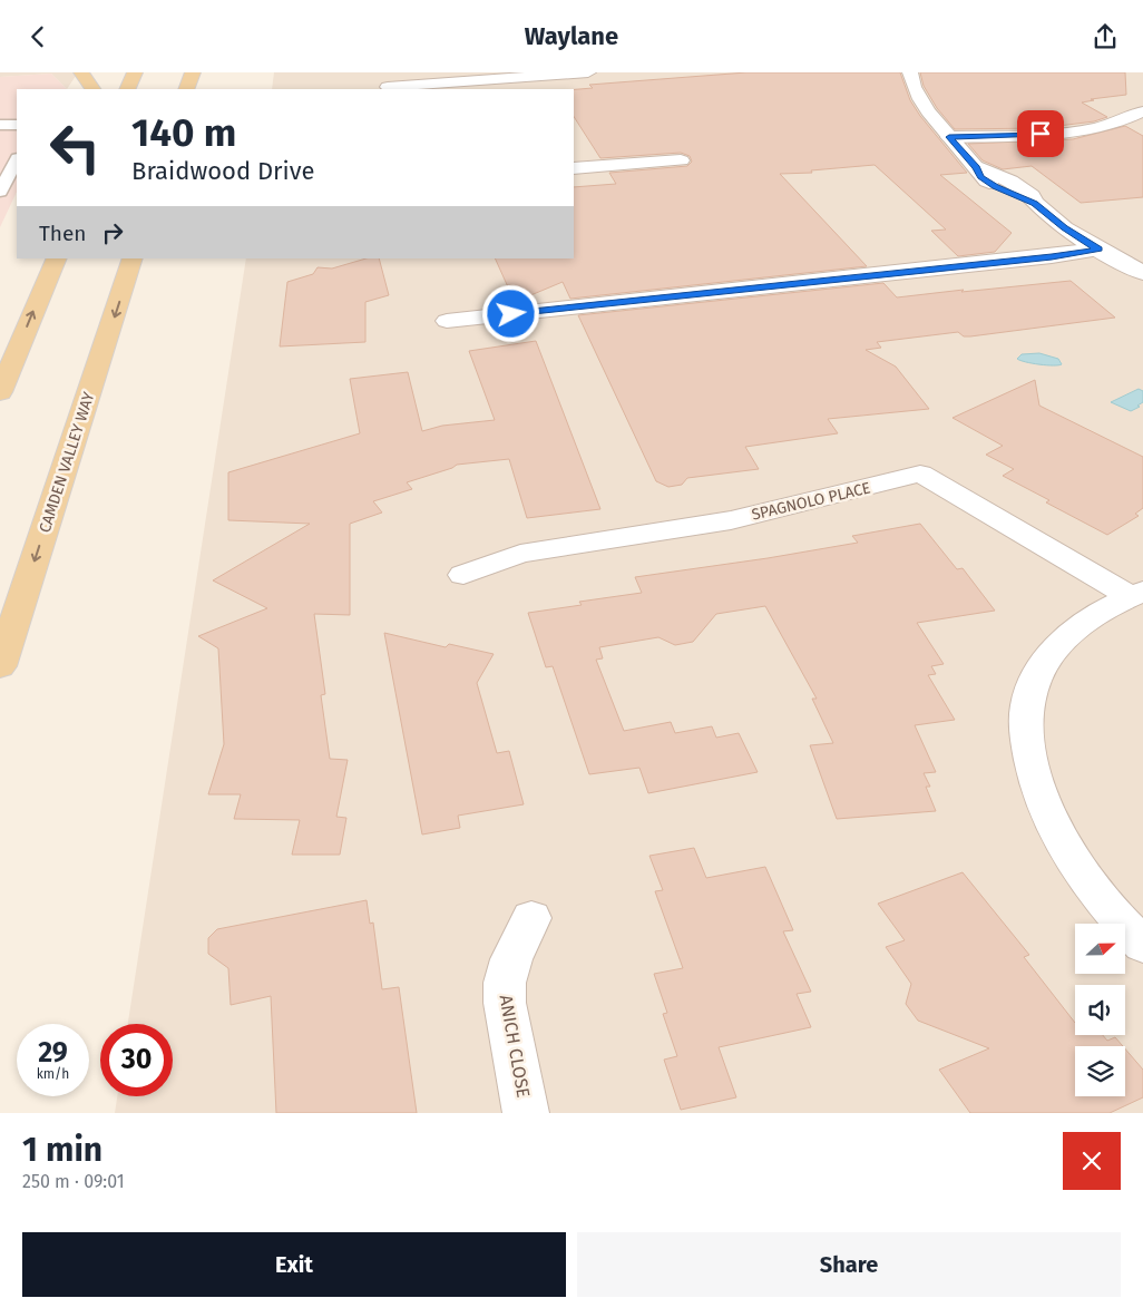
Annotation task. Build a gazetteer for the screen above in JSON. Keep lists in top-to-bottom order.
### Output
{
  "streets": {
    "main road": ["CAMDEN VALLEY WAY"],
    "street": ["SPAGNOLO PLACE", "ANICH CLOSE"]
  },
  "north": "right",
  "page": {
    "header": "Waylane",
    "turn": ["140 m", "Braidwood Drive"],
    "then": "Then",
    "speed": "29 km/h",
    "limit": "30",
    "heading": ["1 min", "250 m · 09:01"],
    "buttons": ["Exit", "Share"]
  }
}
